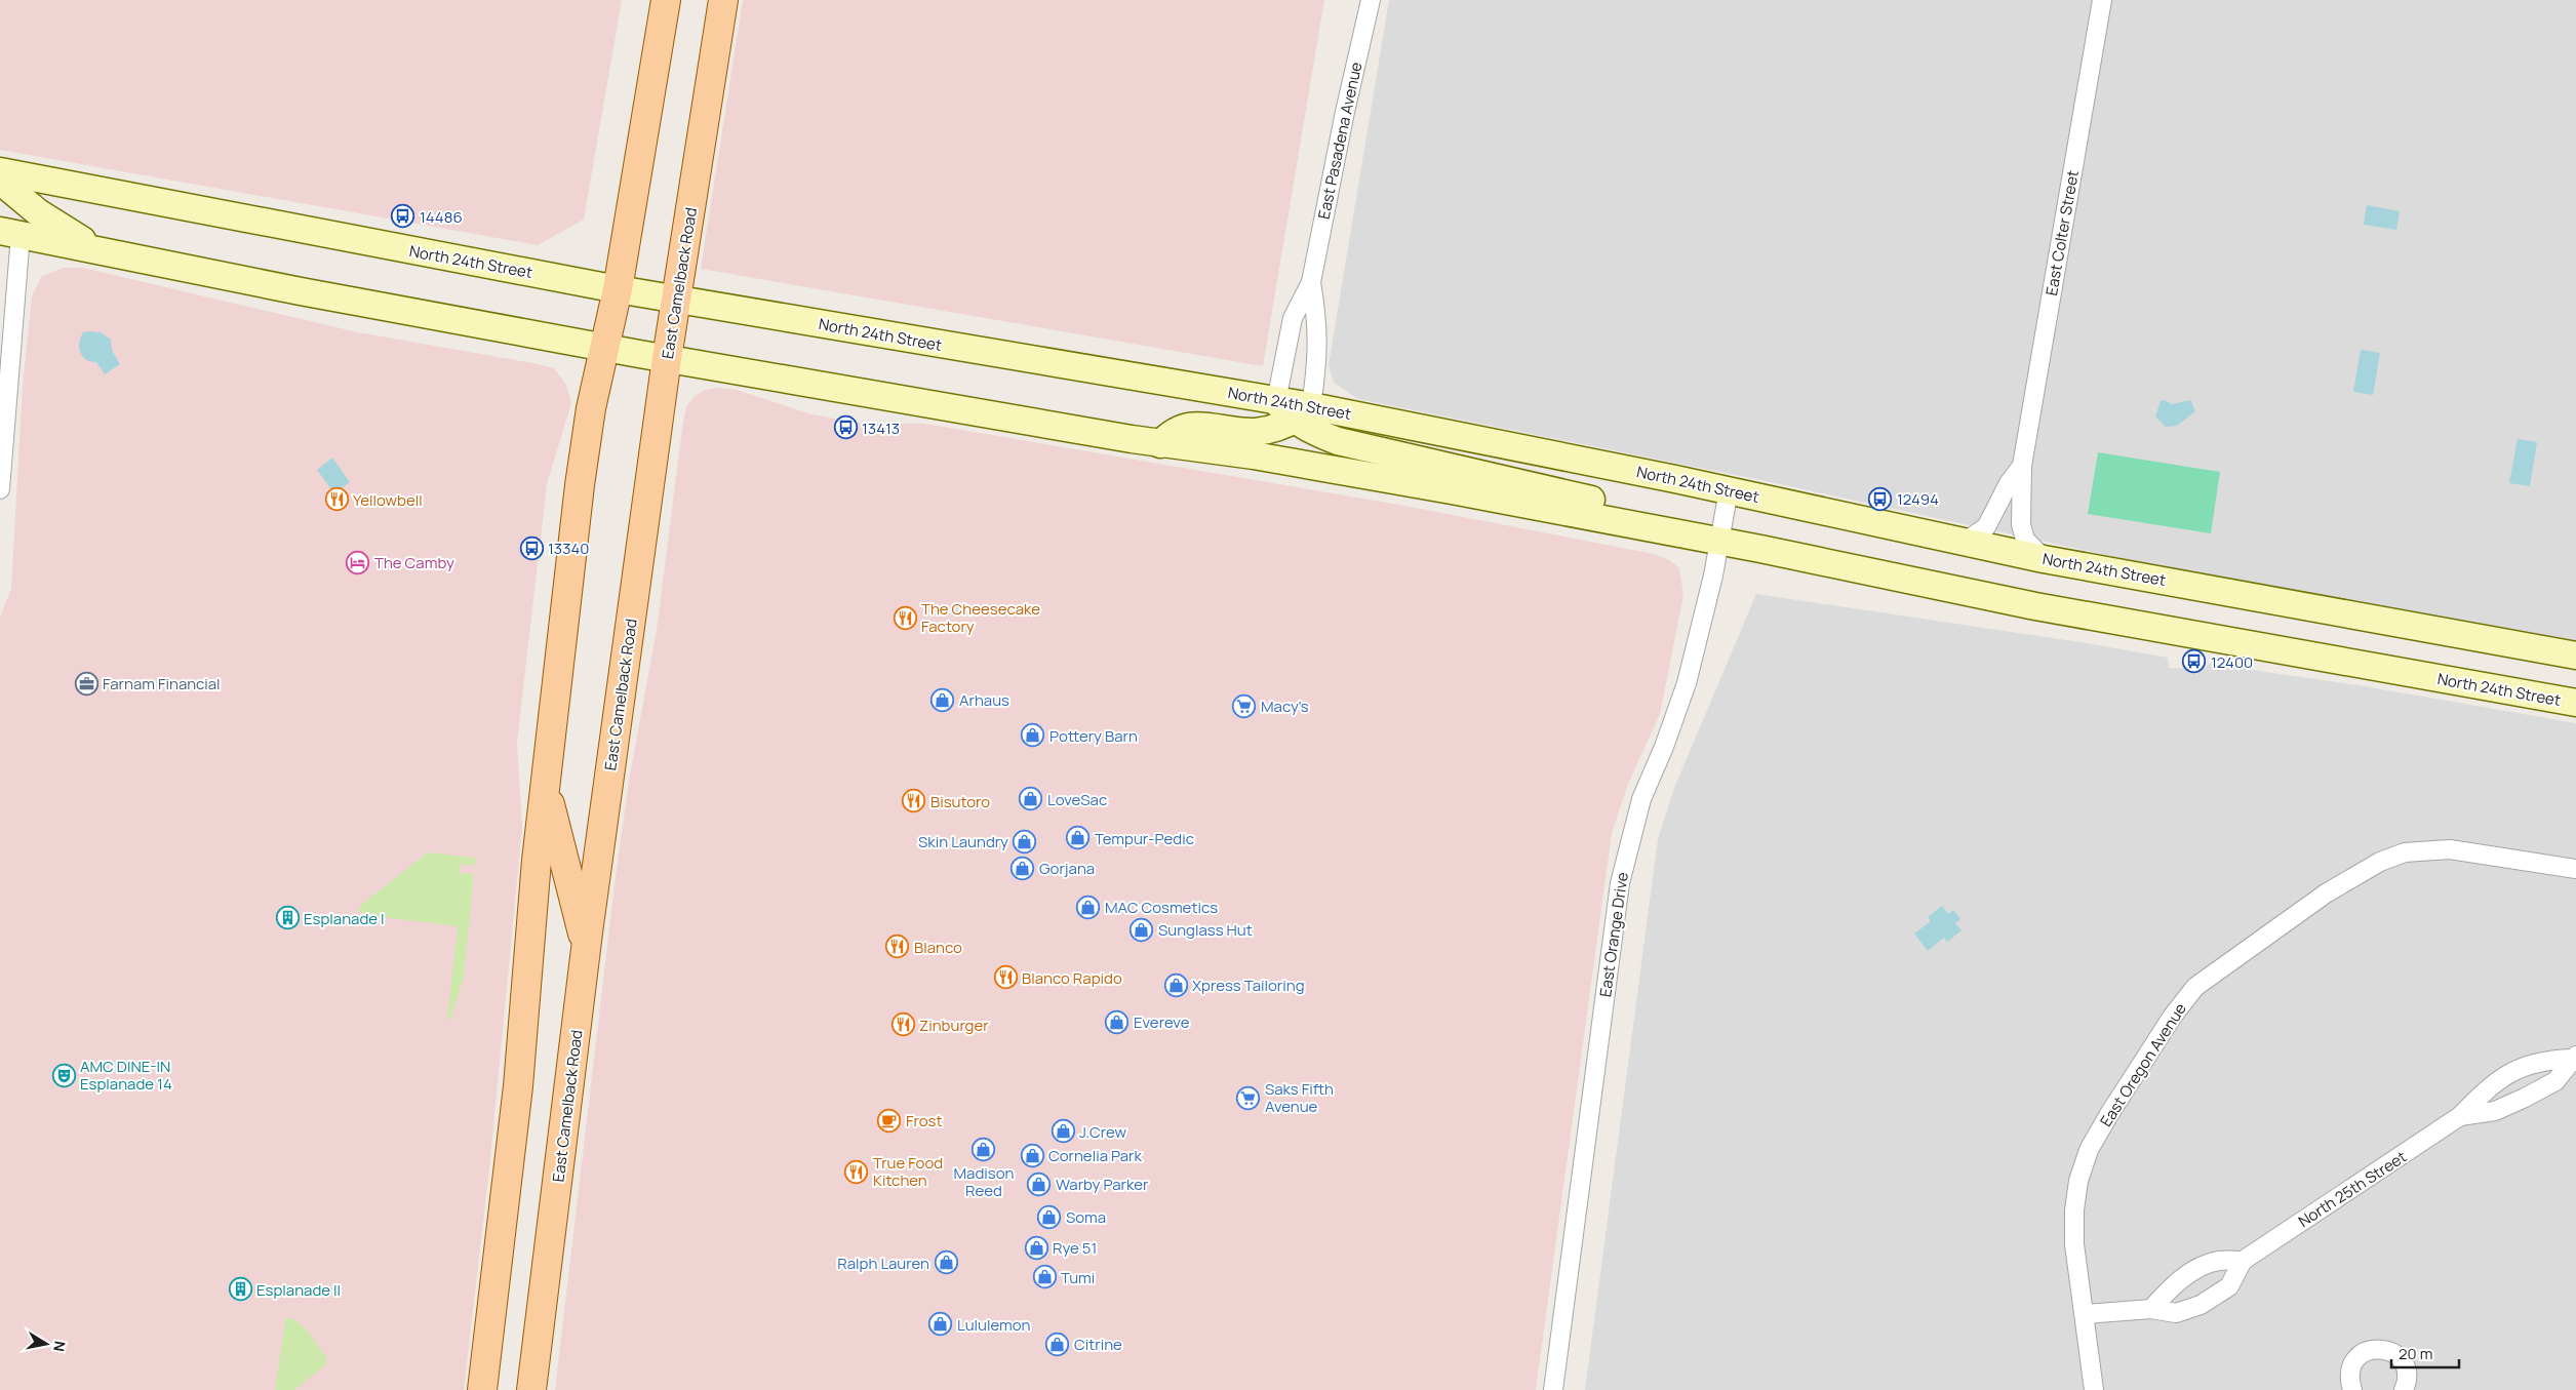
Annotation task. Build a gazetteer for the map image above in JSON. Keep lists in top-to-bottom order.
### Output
{
  "streets": {
    "main road": ["North 24th Street", "East Camelback Road"],
    "street": [
      "East Pasadena Avenue",
      "East Colter Street",
      "East Orange Drive",
      "East Oregon Avenue",
      "North 25th Street"
    ]
  },
  "crossings": [
    ["East Pasadena Avenue", "North 24th Street"],
    ["East Colter Street", "North 24th Street"],
    ["North 24th Street", "East Camelback Road"],
    ["North 24th Street", "East Orange Drive"],
    ["East Oregon Avenue", "North 25th Street"]
  ],
  "places": {
    "bus stop": [
      "14486",
      "13413",
      "12494",
      "13340",
      "12400"
    ],
    "restaurant": [
      "Yellowbell",
      "The Cheesecake Factory",
      "Bisutoro",
      "Blanco",
      "Blanco Rapido",
      "Zinburger",
      "True Food Kitchen"
    ],
    "hotel": ["The Camby"],
    "office": ["Farnam Financial"],
    "shop": [
      "Arhaus",
      "Pottery Barn",
      "LoveSac",
      "Tempur-Pedic",
      "Skin Laundry",
      "Gorjana",
      "MAC Cosmetics",
      "Sunglass Hut",
      "Xpress Tailoring",
      "Evereve",
      "J.Crew",
      "Madison Reed",
      "Cornelia Park",
      "Warby Parker",
      "Soma",
      "Rye 51",
      "Ralph Lauren",
      "Tumi",
      "Lululemon",
      "Citrine"
    ],
    "supermarket": ["Macy's", "Saks Fifth Avenue"],
    "building": ["Esplanade I", "Esplanade II"],
    "theatre": ["AMC DINE-IN Esplanade 14"],
    "cafe": ["Frost"]
  },
  "scale_bar": "20 m",
  "north": "right"
}
